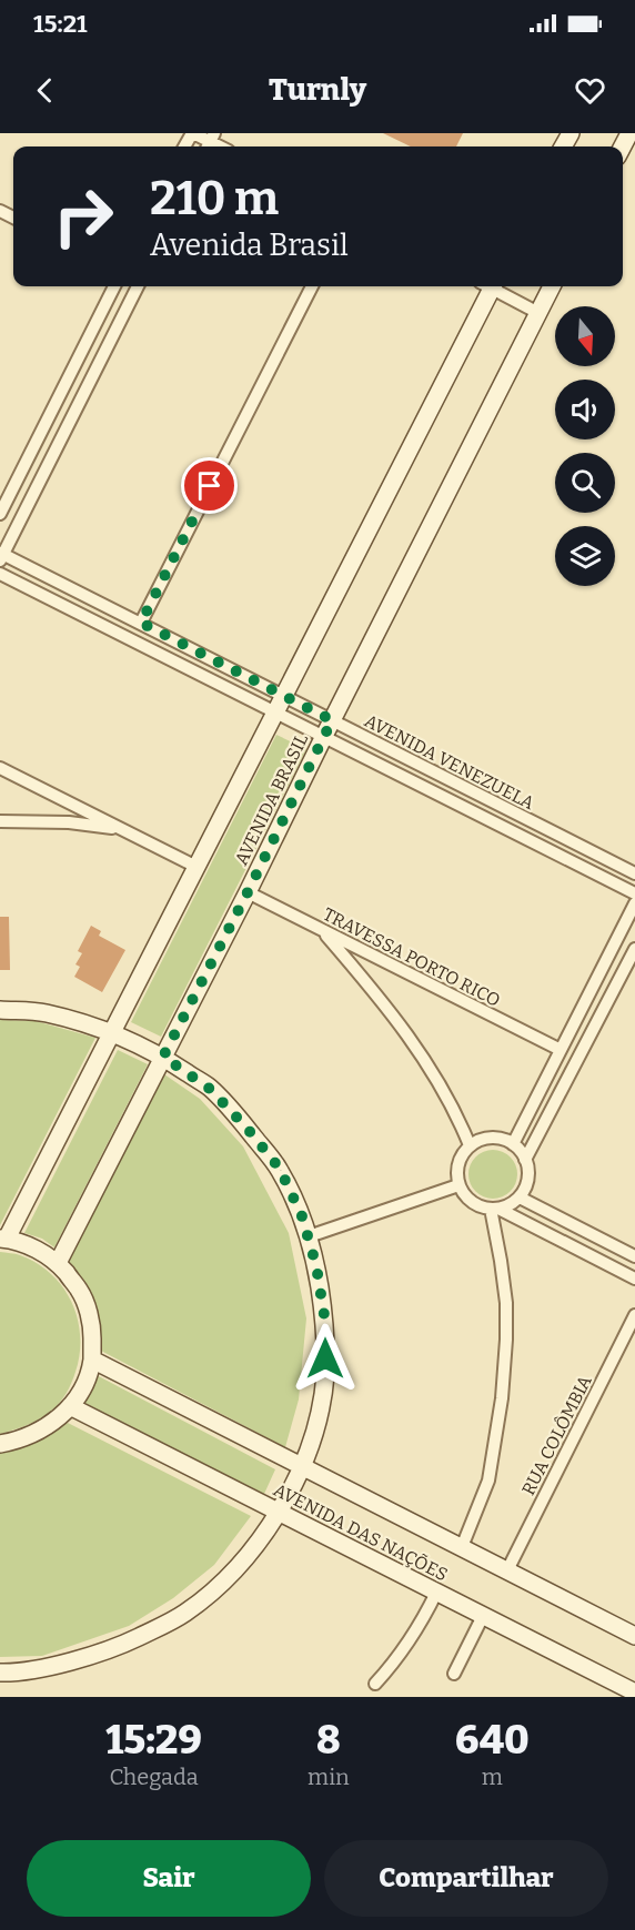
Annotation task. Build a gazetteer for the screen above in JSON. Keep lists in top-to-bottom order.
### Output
{
  "streets": {
    "main road": ["AVENIDA BRASIL", "AVENIDA DAS NAÇÕES"],
    "street": ["AVENIDA VENEZUELA", "TRAVESSA PORTO RICO", "RUA COLÔMBIA"]
  },
  "crossings": [
    ["AVENIDA VENEZUELA", "AVENIDA BRASIL"],
    ["AVENIDA BRASIL", "TRAVESSA PORTO RICO"],
    ["RUA COLÔMBIA", "AVENIDA DAS NAÇÕES"]
  ],
  "north": "bottom",
  "page": {
    "status": "15:21",
    "header": "Turnly",
    "turn": ["210 m", "Avenida Brasil"],
    "eta": [
      "15:29",
      "Chegada",
      "8",
      "min",
      "640",
      "m"
    ],
    "buttons": ["Sair", "Compartilhar"]
  }
}
